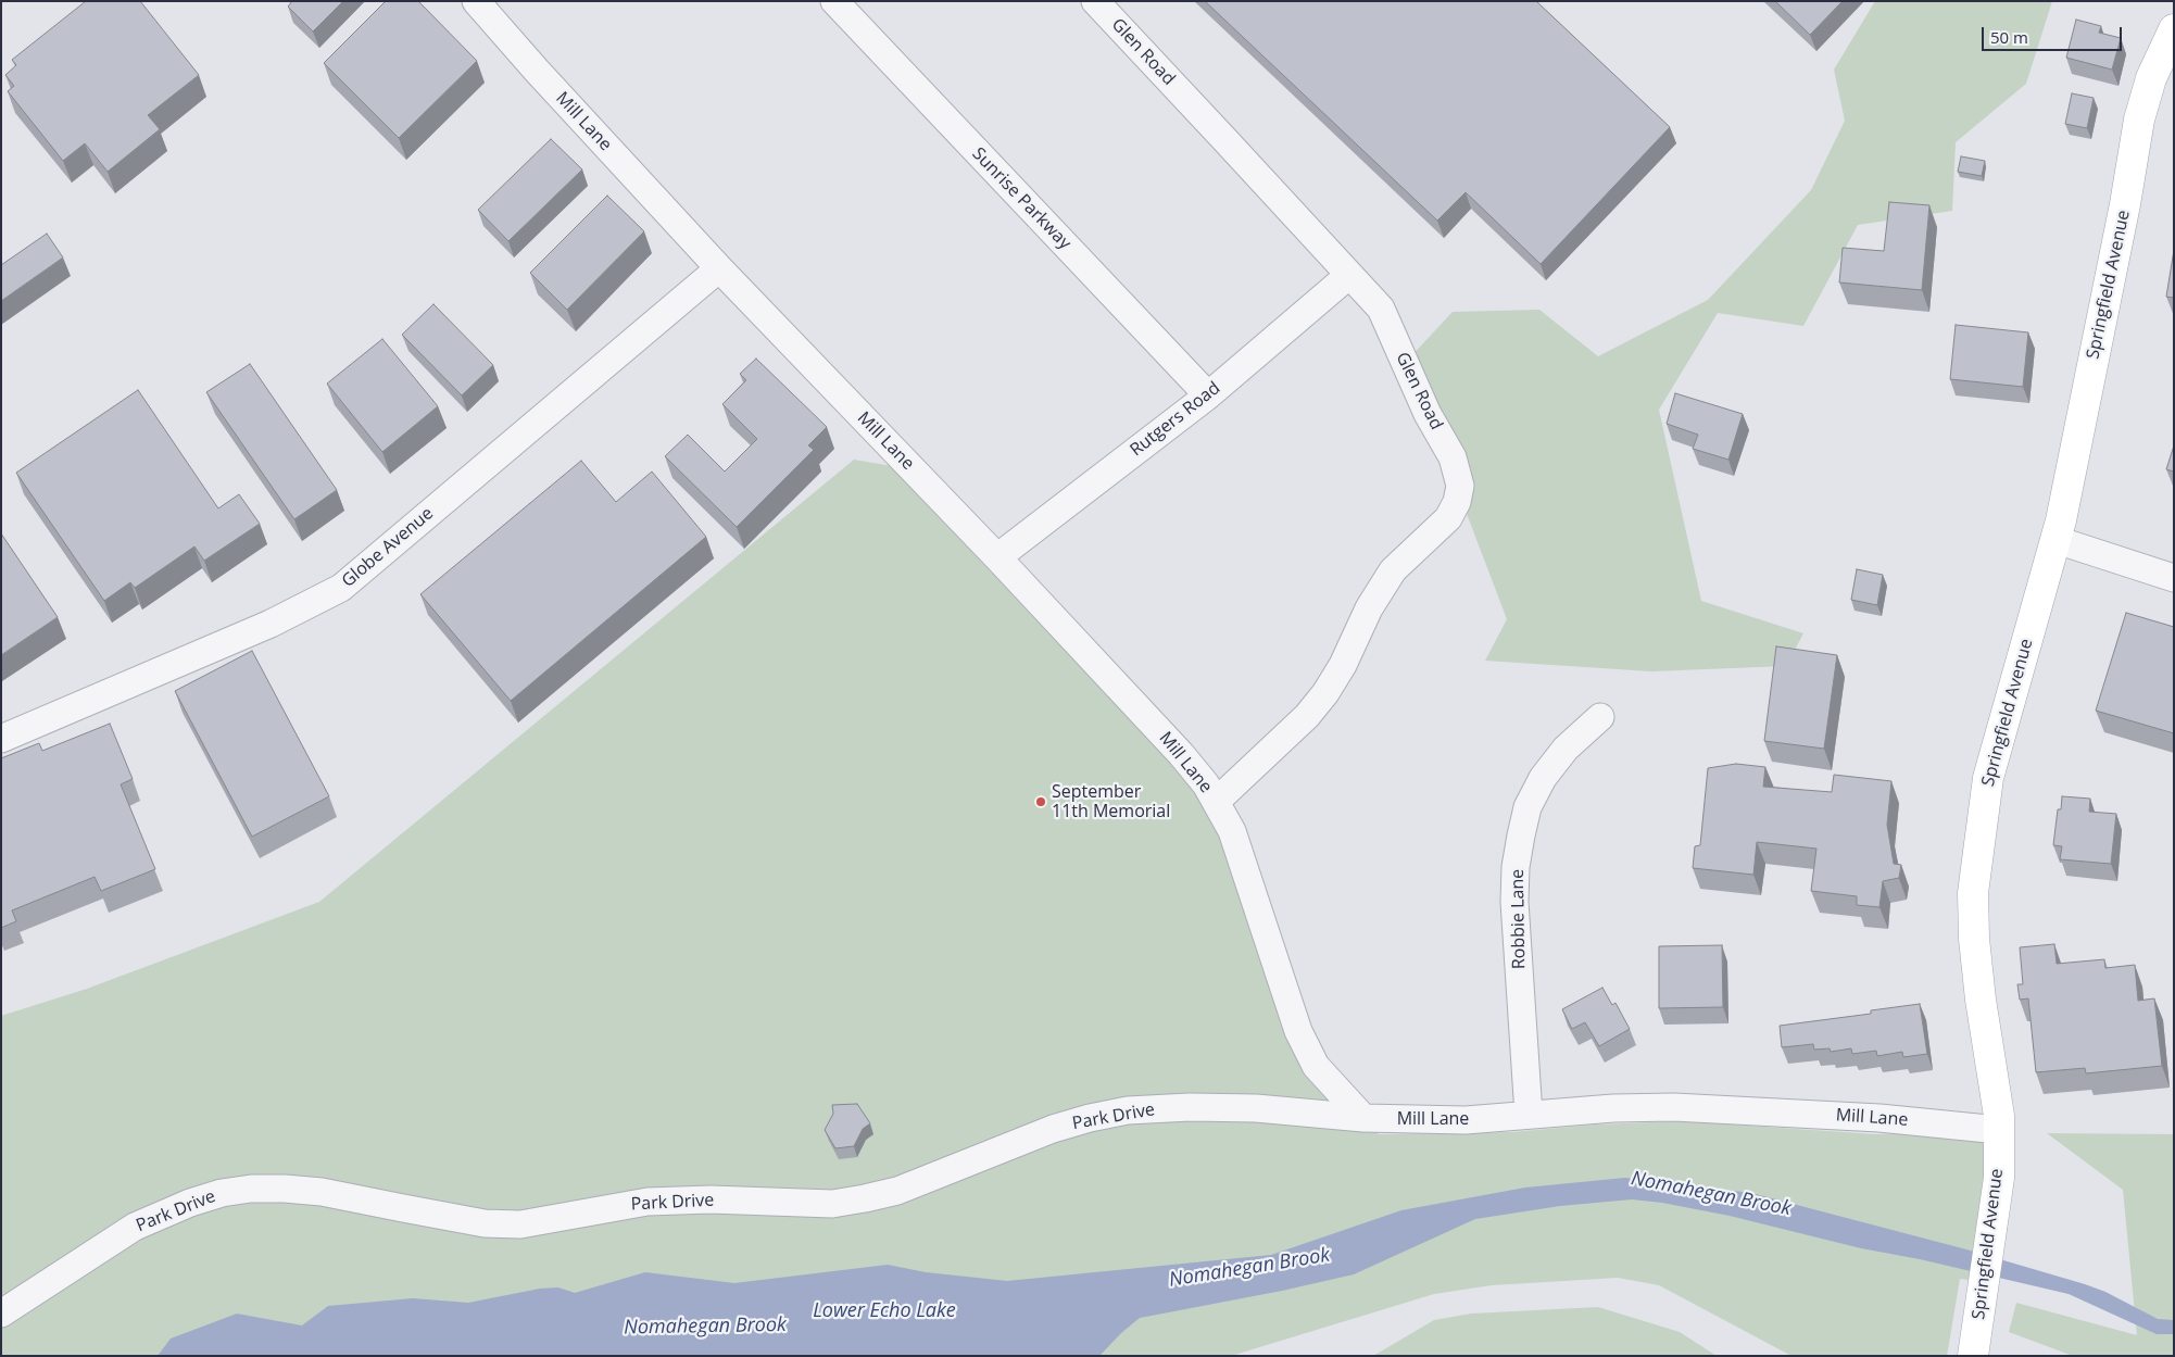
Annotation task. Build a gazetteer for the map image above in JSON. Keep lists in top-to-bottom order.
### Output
{
  "streets": {
    "main road": ["Springfield Avenue"],
    "street": [
      "Glen Road",
      "Mill Lane",
      "Sunrise Parkway",
      "Rutgers Road",
      "Globe Avenue",
      "Robbie Lane",
      "Park Drive"
    ]
  },
  "crossings": [
    ["Glen Road", "Mill Lane"],
    ["Glen Road", "Rutgers Road"],
    ["Mill Lane", "Springfield Avenue"],
    ["Mill Lane", "Rutgers Road"],
    ["Mill Lane", "Globe Avenue"],
    ["Mill Lane", "Robbie Lane"],
    ["Mill Lane", "Park Drive"],
    ["Sunrise Parkway", "Rutgers Road"]
  ],
  "water": ["Nomahegan Brook", "Lower Echo Lake"],
  "places": ["September 11th Memorial"],
  "scale_bar": "50 m"
}
